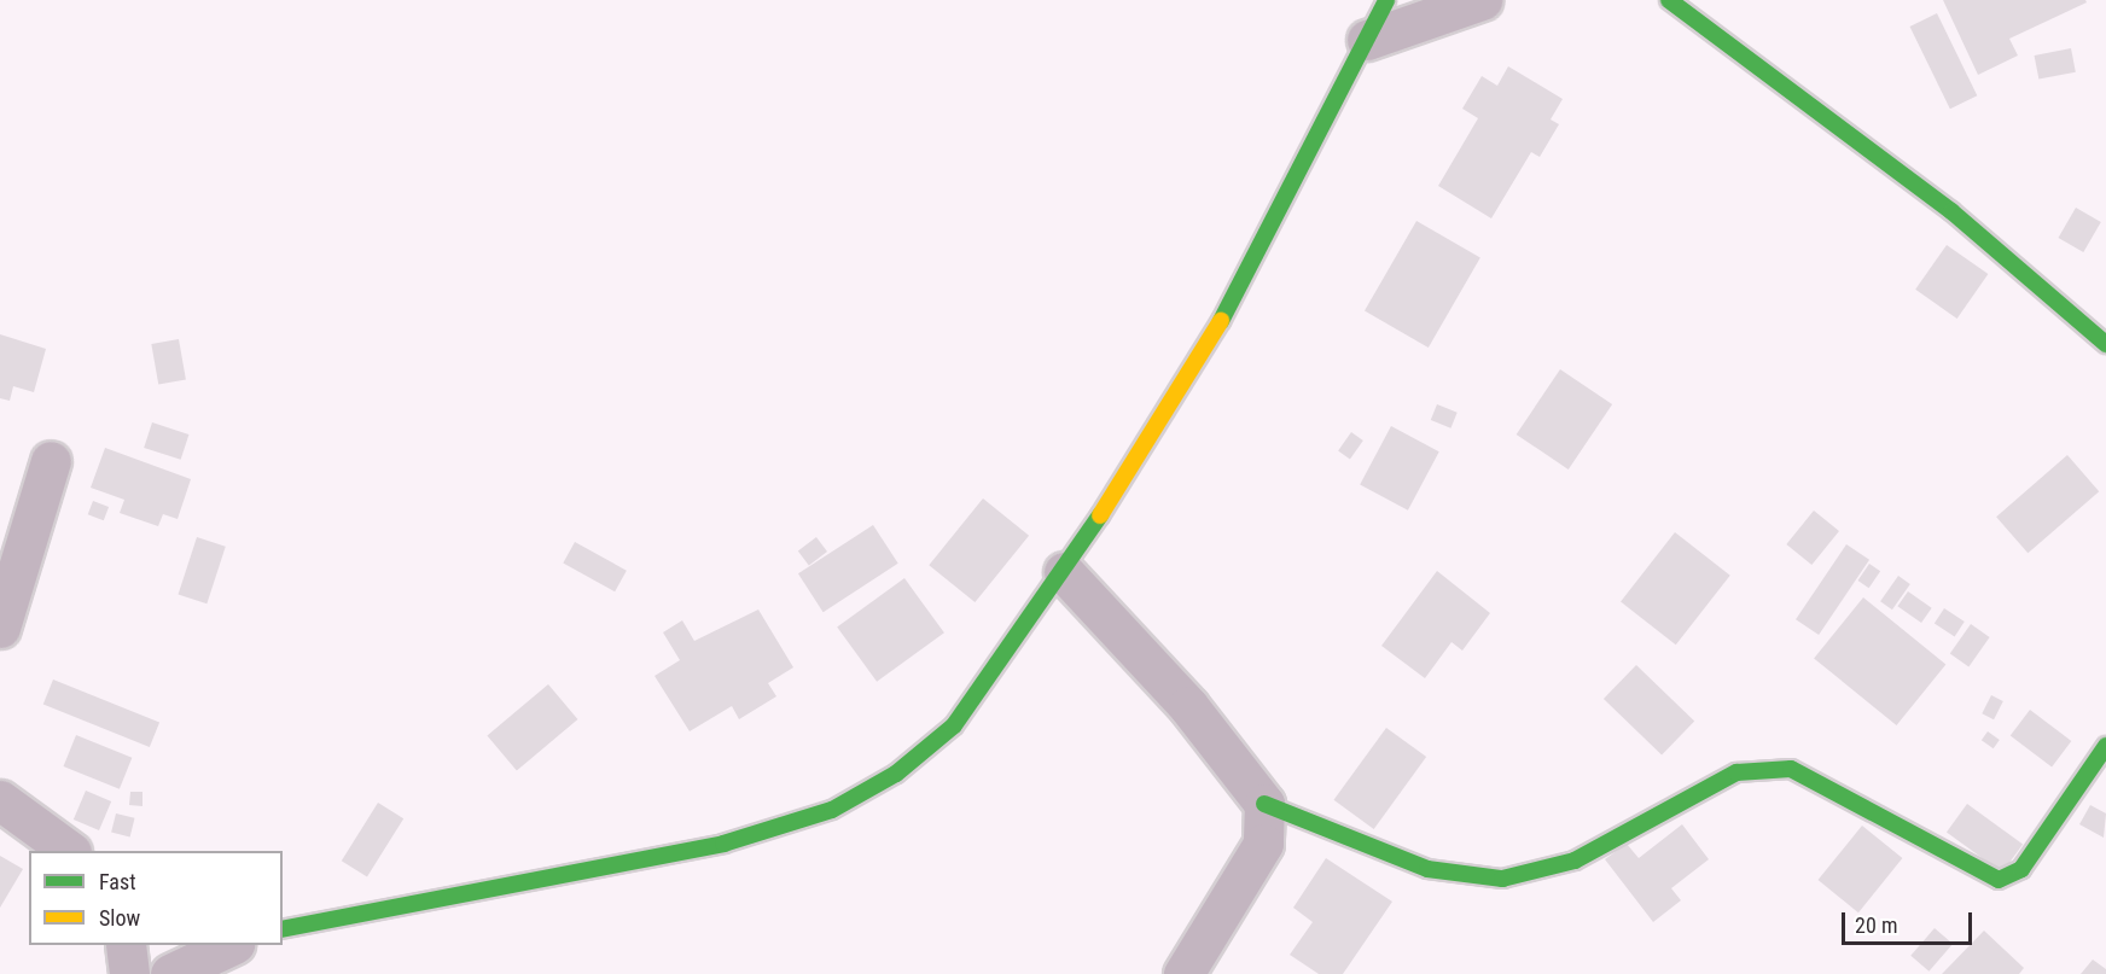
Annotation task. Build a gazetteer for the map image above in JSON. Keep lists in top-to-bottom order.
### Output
{
  "legend": ["Fast", "Slow"],
  "scale_bar": "20 m"
}
